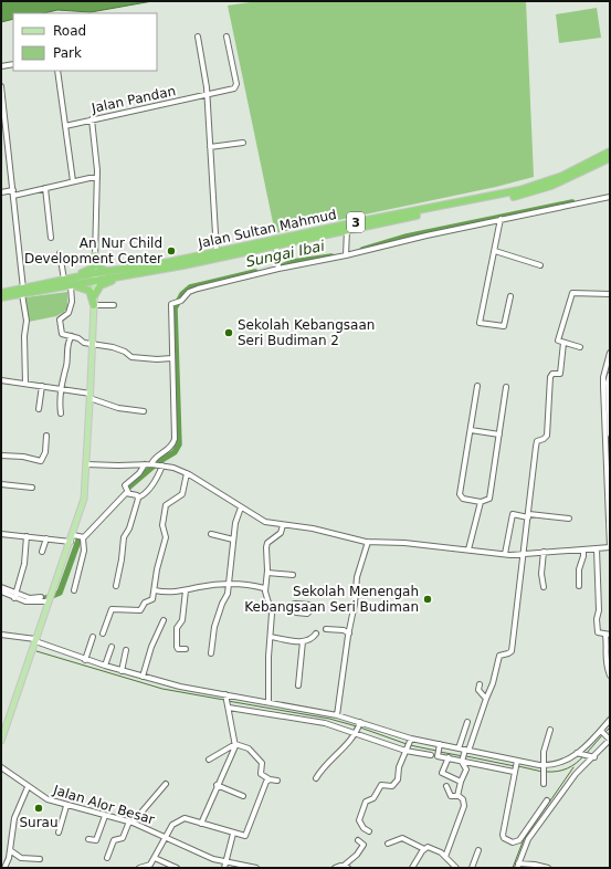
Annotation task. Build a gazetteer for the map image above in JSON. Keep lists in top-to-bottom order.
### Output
{
  "streets": {
    "highway": ["3", "Jalan Sultan Mahmud"],
    "street": ["Jalan Pandan", "Jalan Alor Besar"]
  },
  "water": ["Sungai Ibai"],
  "places": [
    "An Nur Child Development Center",
    "Sekolah Kebangsaan Seri Budiman 2",
    "Sekolah Menengah Kebangsaan Seri Budiman",
    "Surau"
  ],
  "legend": ["Road", "Park"]
}
